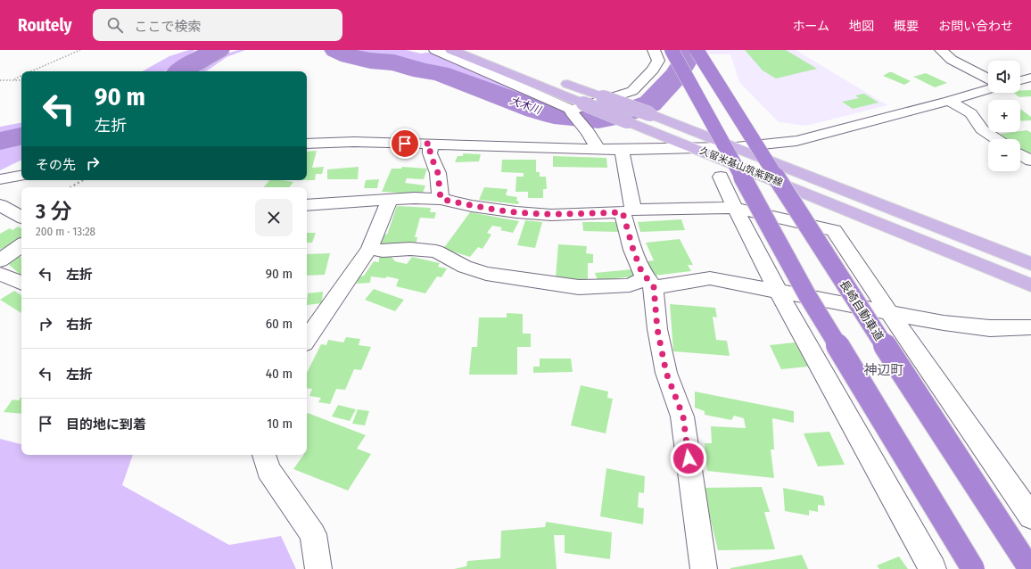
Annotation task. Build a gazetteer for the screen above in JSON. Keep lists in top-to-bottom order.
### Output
{
  "streets": {
    "highway": ["長崎自動車道"],
    "main road": ["久留米基山筑紫野線"]
  },
  "districts": ["神辺町"],
  "water": ["大木川"],
  "page": {
    "header": "Routely",
    "search": "ここで検索",
    "nav": [
      "ホーム",
      "地図",
      "概要",
      "お問い合わせ"
    ],
    "map_buttons": ["+", "−"],
    "turn": ["90 m", "左折"],
    "then": "その先",
    "heading": ["3 分", "200 m · 13:28"],
    "list": [
      {
        "name": "左折",
        "value": "90 m"
      },
      {
        "name": "右折",
        "value": "60 m"
      },
      {
        "name": "左折",
        "value": "40 m"
      },
      {
        "name": "目的地に到着",
        "value": "10 m"
      }
    ]
  }
}
